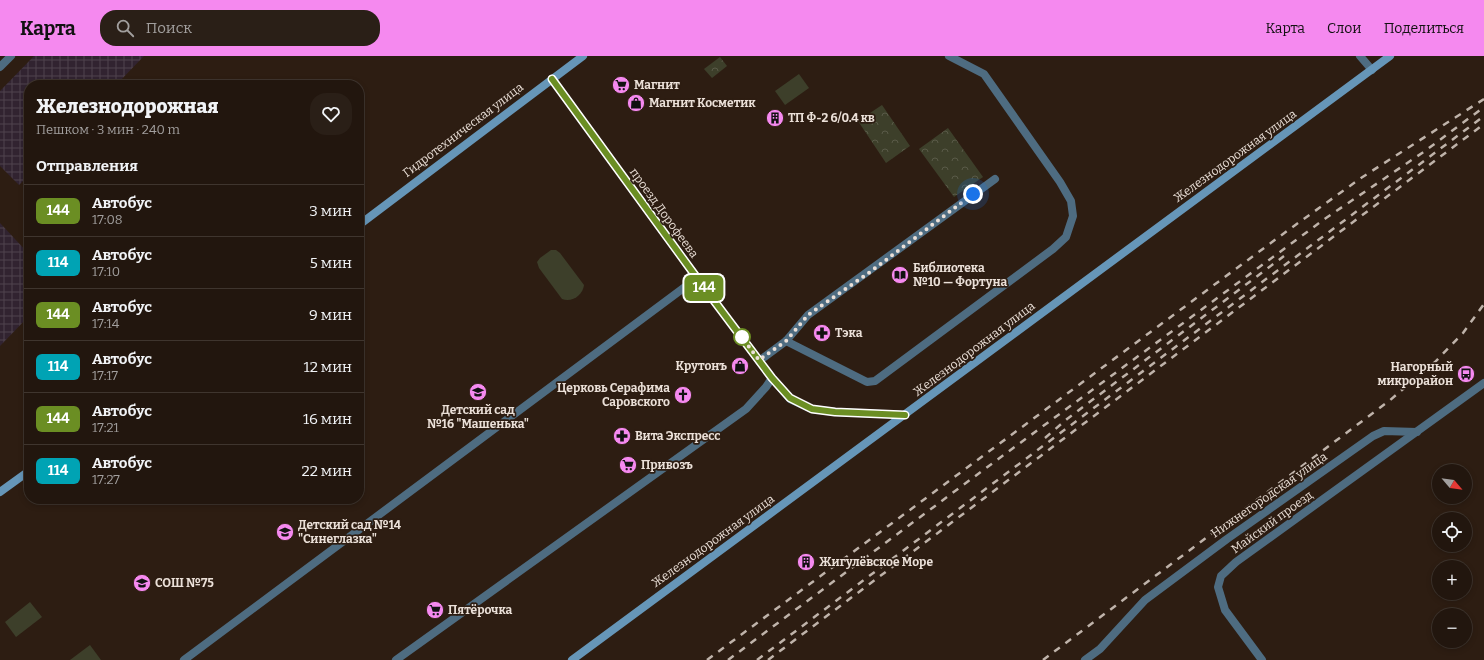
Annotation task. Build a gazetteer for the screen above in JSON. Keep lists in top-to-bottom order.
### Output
{
  "streets": {
    "main road": ["Гидротехническая улица", "Железнодорожная улица"],
    "street": ["проезд Дорофеева", "Нижнегородская улица", "Майский проезд"]
  },
  "crossings": [
    ["Гидротехническая улица", "проезд Дорофеева"],
    ["Железнодорожная улица", "проезд Дорофеева"],
    ["Нижнегородская улица", "Майский проезд"]
  ],
  "places": {
    "supermarket": ["Магнит", "Привозъ", "Пятёрочка"],
    "shop": ["Магнит Косметик", "Крутонъ"],
    "building": ["ТП Ф-2 6/0.4 кв", "Жигулёвское Море"],
    "library": ["Библиотека №10 — Фортуна"],
    "pharmacy": ["Тэка", "Вита Экспресс"],
    "bus stop": ["Нагорный микрорайон"],
    "school or university": ["Детский сад №16 \"Машенька\"", "Детский сад №14 \"Синеглазка\"", "СОШ №75"],
    "church": ["Церковь Серафима Саровского"]
  },
  "lines": ["bus line 144"],
  "north": "bottom right",
  "page": {
    "header": "Карта",
    "search": "Поиск",
    "nav": ["Карта", "Слои", "Поделиться"],
    "on_map": "144",
    "heading": [
      ["Железнодорожная", "Пешком · 3 мин · 240 m"],
      "Отправления"
    ],
    "list": [
      {
        "mark": "144",
        "name": "Автобус",
        "note": "17:08",
        "value": "3 мин"
      },
      {
        "mark": "114",
        "name": "Автобус",
        "note": "17:10",
        "value": "5 мин"
      },
      {
        "mark": "144",
        "name": "Автобус",
        "note": "17:14",
        "value": "9 мин"
      },
      {
        "mark": "114",
        "name": "Автобус",
        "note": "17:17",
        "value": "12 мин"
      },
      {
        "mark": "144",
        "name": "Автобус",
        "note": "17:21",
        "value": "16 мин"
      },
      {
        "mark": "114",
        "name": "Автобус",
        "note": "17:27",
        "value": "22 мин"
      }
    ],
    "map_buttons": ["+", "−"]
  }
}
